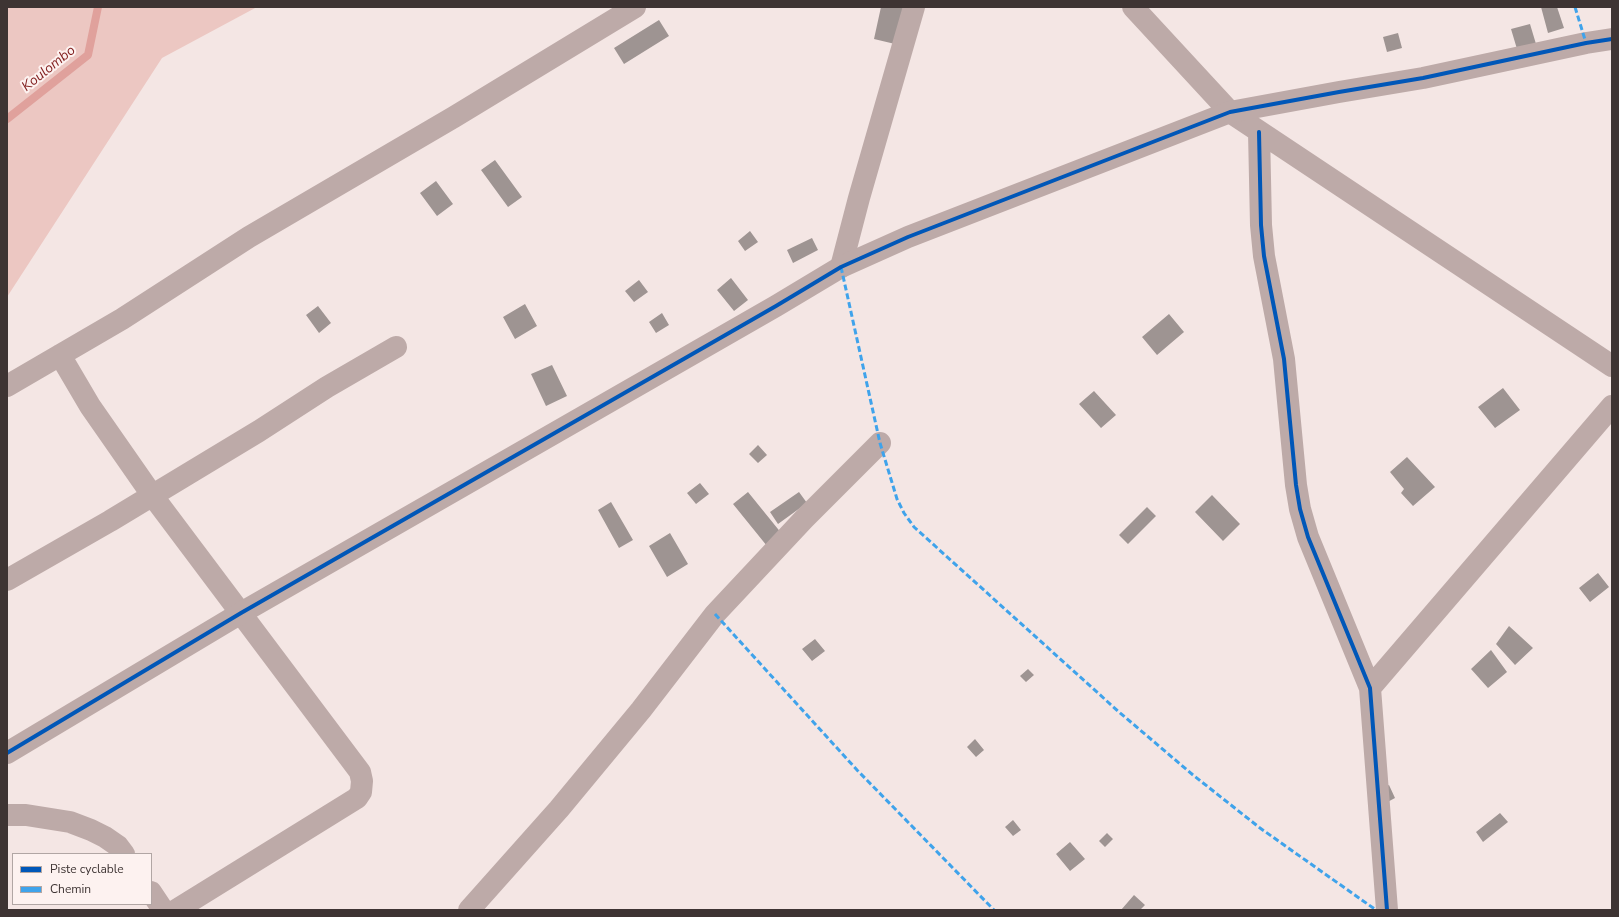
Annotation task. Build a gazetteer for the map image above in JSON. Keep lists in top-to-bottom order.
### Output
{
  "water": ["Koulombo"],
  "legend": ["Piste cyclable", "Chemin"]
}
